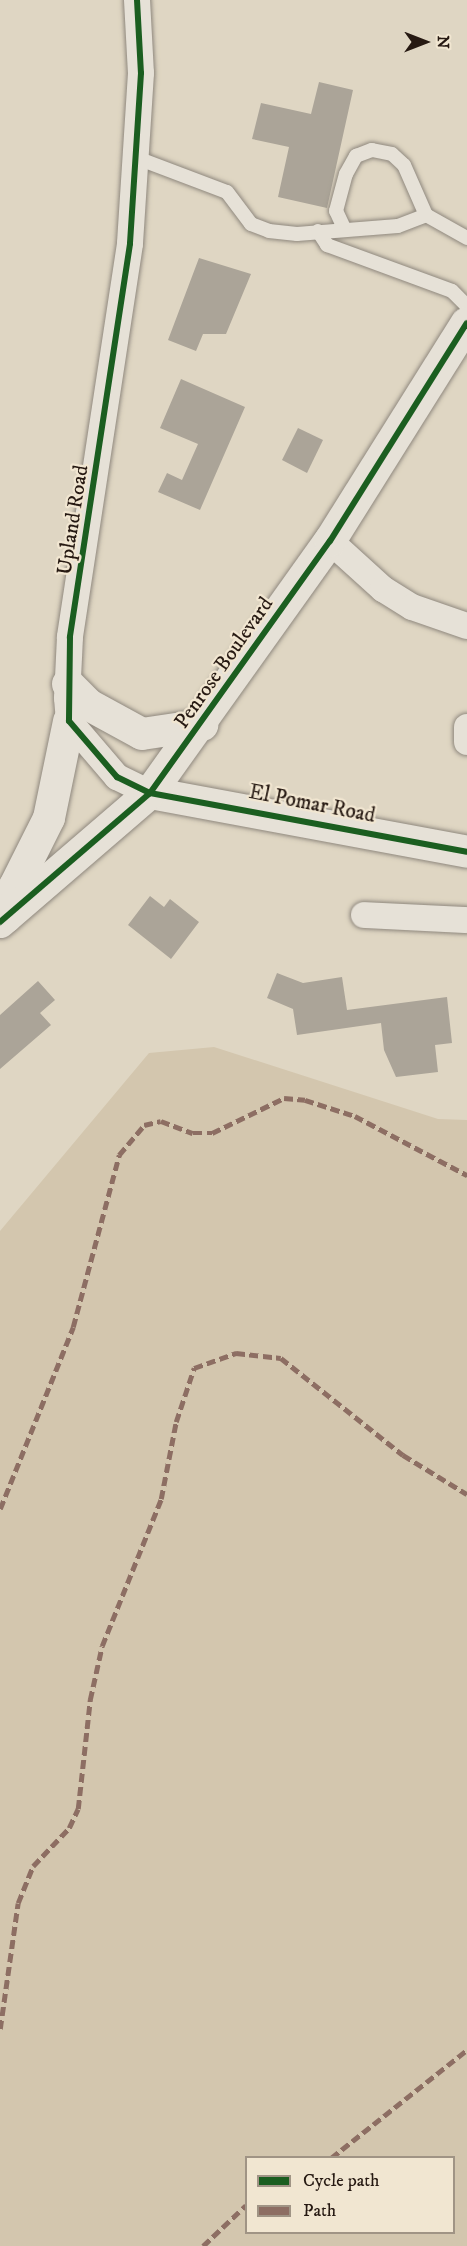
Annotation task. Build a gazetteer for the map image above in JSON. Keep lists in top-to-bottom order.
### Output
{
  "streets": {
    "street": ["Upland Road", "Penrose Boulevard", "El Pomar Road"]
  },
  "crossings": [
    ["Penrose Boulevard", "El Pomar Road"]
  ],
  "legend": ["Cycle path", "Path"],
  "north": "right"
}
